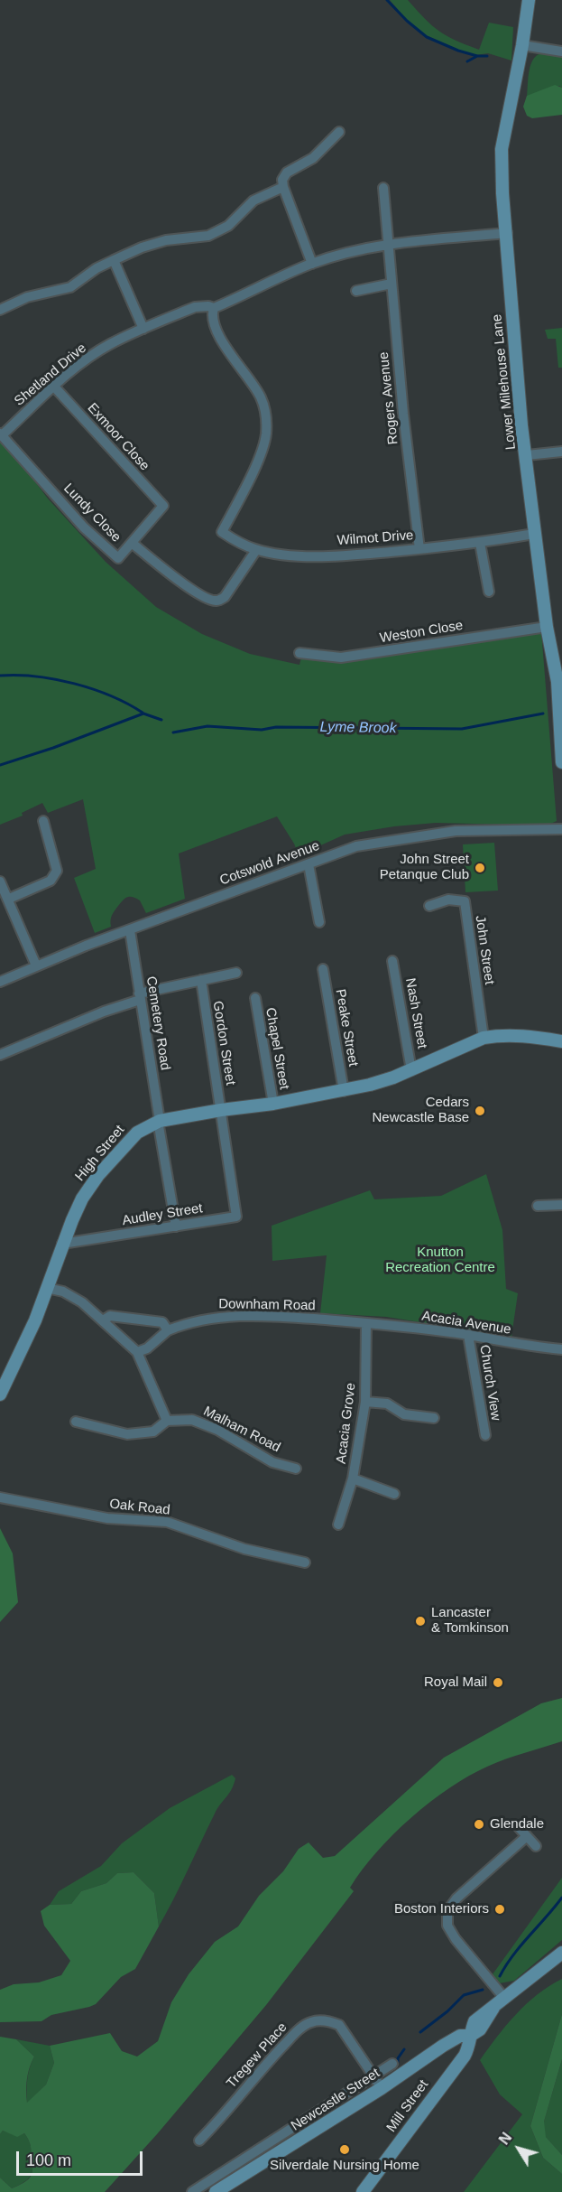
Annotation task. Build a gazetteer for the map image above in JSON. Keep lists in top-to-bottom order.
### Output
{
  "streets": {
    "main road": [
      "Lower Milehouse Lane",
      "High Street",
      "Newcastle Street",
      "Mill Street"
    ],
    "street": [
      "Shetland Drive",
      "Rogers Avenue",
      "Exmoor Close",
      "Lundy Close",
      "Wilmot Drive",
      "Weston Close",
      "Cotswold Avenue",
      "John Street",
      "Nash Street",
      "Cemetery Road",
      "Peake Street",
      "Gordon Street",
      "Chapel Street",
      "Audley Street",
      "Downham Road",
      "Acacia Avenue",
      "Church View",
      "Acacia Grove",
      "Malham Road",
      "Oak Road",
      "Tregew Place"
    ]
  },
  "crossings": [
    ["Shetland Drive", "Exmoor Close"],
    ["Shetland Drive", "Lundy Close"],
    ["Shetland Drive", "Wilmot Drive"],
    ["Lower Milehouse Lane", "Wilmot Drive"],
    ["Lower Milehouse Lane", "Weston Close"],
    ["Rogers Avenue", "Wilmot Drive"],
    ["Exmoor Close", "Lundy Close"],
    ["Cotswold Avenue", "Cemetery Road"],
    ["John Street", "High Street"],
    ["Nash Street", "High Street"],
    ["Cemetery Road", "High Street"],
    ["Cemetery Road", "Audley Street"],
    ["Peake Street", "High Street"],
    ["Gordon Street", "High Street"],
    ["Gordon Street", "Audley Street"],
    ["Chapel Street", "High Street"],
    ["High Street", "Audley Street"],
    ["Downham Road", "Acacia Avenue"],
    ["Downham Road", "Acacia Grove"],
    ["Acacia Avenue", "Church View"],
    ["Acacia Avenue", "Acacia Grove"],
    ["Tregew Place", "Newcastle Street"],
    ["Newcastle Street", "Mill Street"]
  ],
  "water": ["Lyme Brook"],
  "parks": ["Knutton Recreation Centre"],
  "places": [
    "John Street Petanque Club",
    "Cedars Newcastle Base",
    "Lancaster & Tomkinson",
    "Royal Mail",
    "Glendale",
    "Boston Interiors",
    "Silverdale Nursing Home"
  ],
  "scale_bar": "100 m",
  "north": "top left"
}
